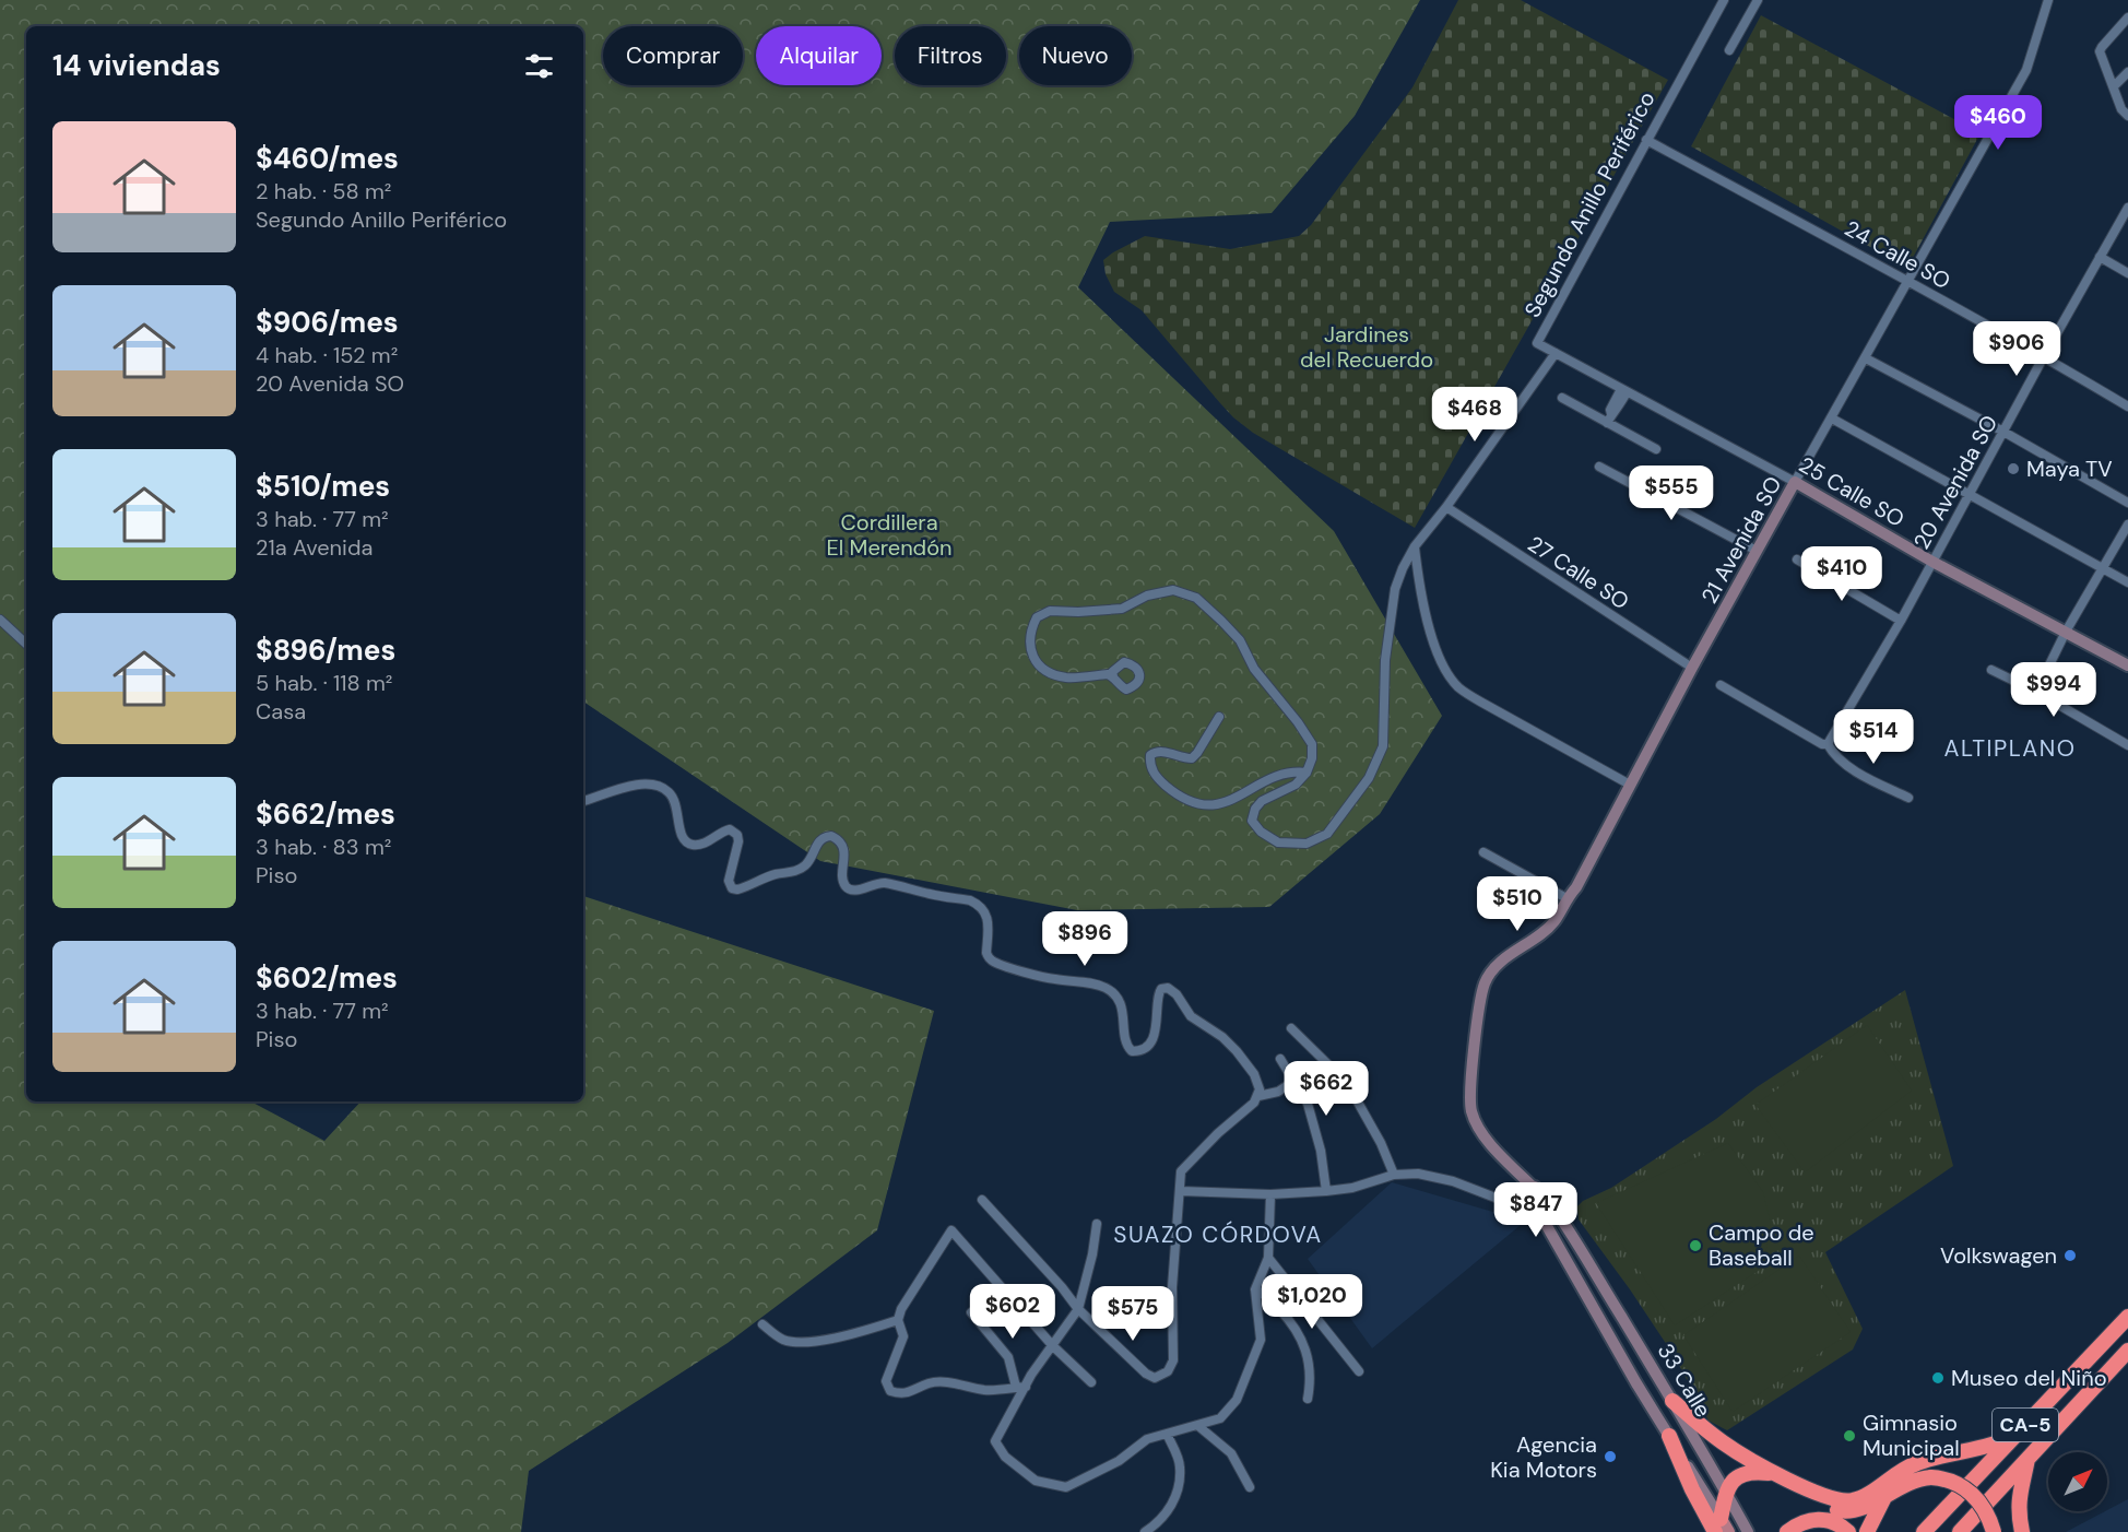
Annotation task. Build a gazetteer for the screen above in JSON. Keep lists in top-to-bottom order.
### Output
{
  "streets": {
    "highway": ["CA-5"],
    "street": [
      "Segundo Anillo Periférico",
      "24 Calle SO",
      "20 Avenida SO",
      "25 Calle SO",
      "21 Avenida SO",
      "27 Calle SO",
      "33 Calle"
    ]
  },
  "crossings": [
    ["Segundo Anillo Periférico", "24 Calle SO"],
    ["Segundo Anillo Periférico", "25 Calle SO"],
    ["24 Calle SO", "20 Avenida SO"],
    ["24 Calle SO", "21 Avenida SO"],
    ["20 Avenida SO", "25 Calle SO"],
    ["25 Calle SO", "21 Avenida SO"],
    ["21 Avenida SO", "27 Calle SO"]
  ],
  "districts": ["ALTIPLANO", "SUAZO CÓRDOVA"],
  "parks": ["Jardines del Recuerdo", "Cordillera El Merendón"],
  "places": [
    "Maya TV",
    "Campo de Baseball",
    "Volkswagen",
    "Museo del Niño",
    "Gimnasio Municipal",
    "Agencia Kia Motors"
  ],
  "north": "top right",
  "page": {
    "chip": [
      "Comprar",
      "Alquilar",
      "Filtros",
      "Nuevo"
    ],
    "heading": "14 viviendas",
    "price": [
      "$460",
      "$906",
      "$468",
      "$555",
      "$410",
      "$994",
      "$514",
      "$510",
      "$896",
      "$662",
      "$847",
      "$1,020",
      "$602",
      "$575"
    ],
    "list": [
      {
        "name": "$460/mes",
        "note": "2 hab. · 58 m² · Segundo Anillo Periférico"
      },
      {
        "name": "$906/mes",
        "note": "4 hab. · 152 m² · 20 Avenida SO"
      },
      {
        "name": "$510/mes",
        "note": "3 hab. · 77 m² · 21a Avenida"
      },
      {
        "name": "$896/mes",
        "note": "5 hab. · 118 m² · Casa"
      },
      {
        "name": "$662/mes",
        "note": "3 hab. · 83 m² · Piso"
      },
      {
        "name": "$602/mes",
        "note": "3 hab. · 77 m² · Piso"
      }
    ]
  }
}
